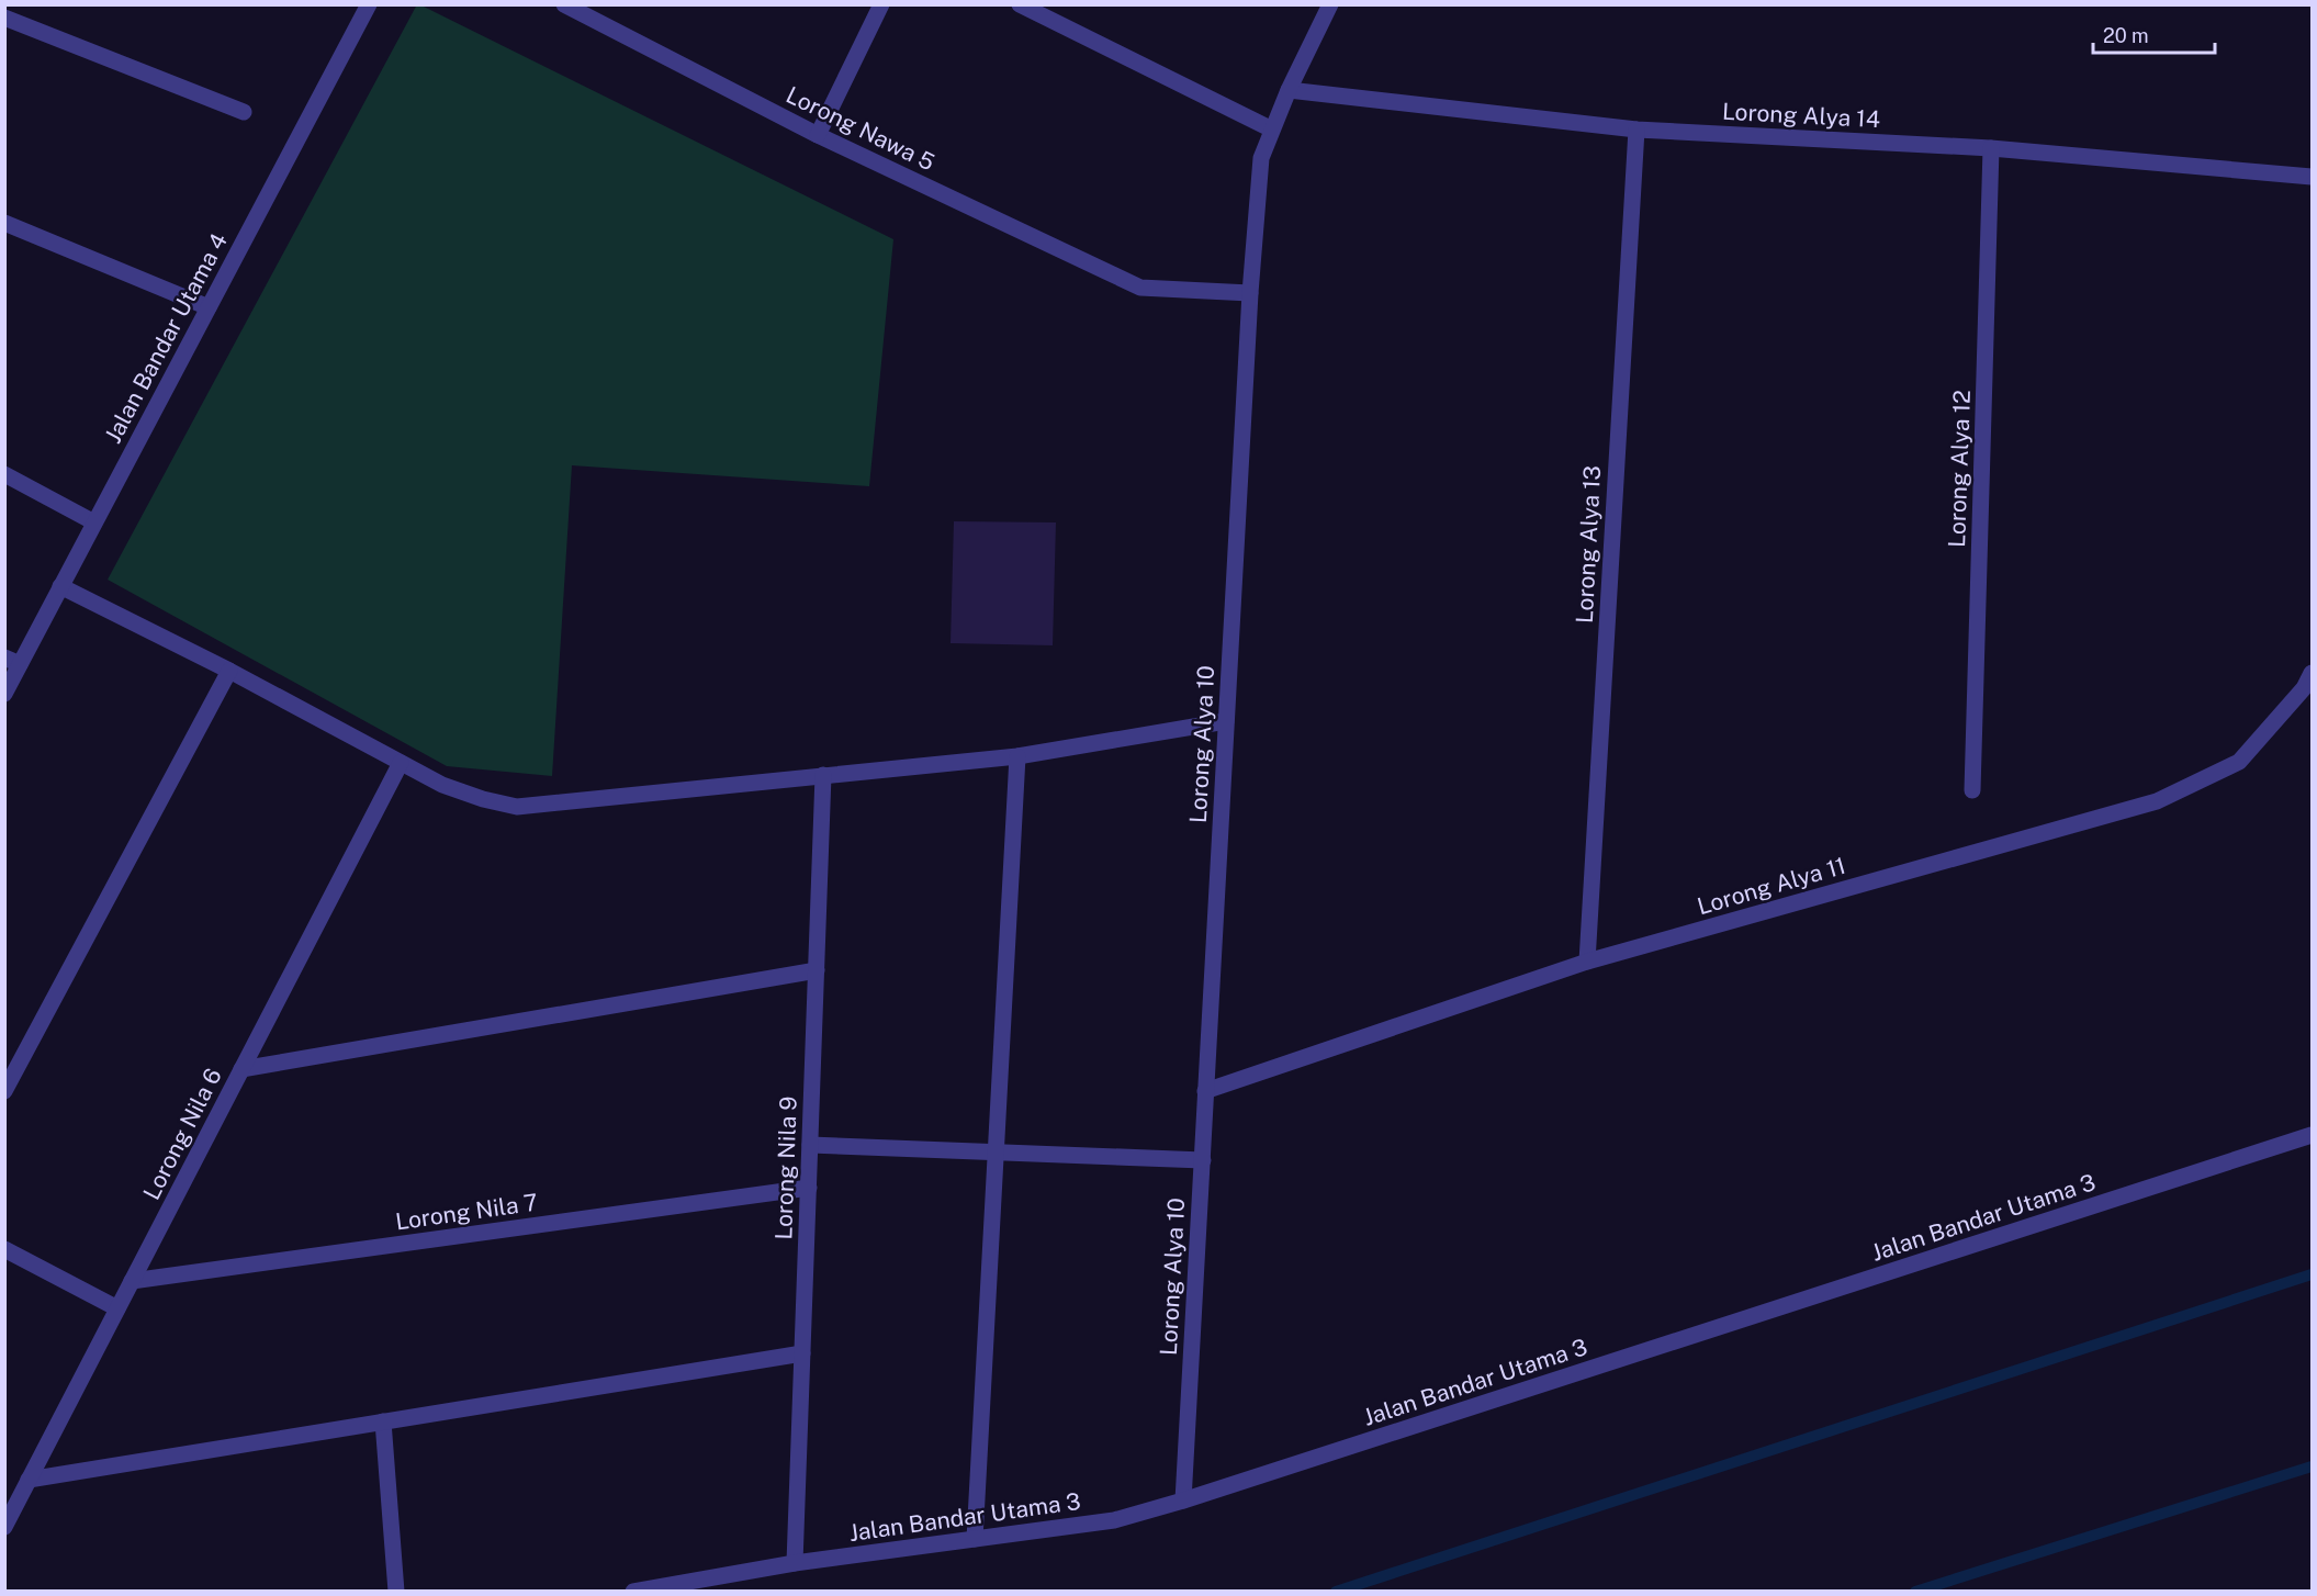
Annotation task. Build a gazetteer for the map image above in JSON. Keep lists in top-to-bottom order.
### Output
{
  "streets": {
    "street": [
      "Lorong Alya 14",
      "Lorong Nawa 5",
      "Jalan Bandar Utama 4",
      "Lorong Alya 12",
      "Lorong Alya 13",
      "Lorong Alya 10",
      "Lorong Alya 11",
      "Lorong Nila 6",
      "Lorong Nila 9",
      "Lorong Nila 7",
      "Jalan Bandar Utama 3"
    ]
  },
  "crossings": [
    ["Lorong Alya 14", "Lorong Alya 12"],
    ["Lorong Alya 14", "Lorong Alya 13"],
    ["Lorong Alya 14", "Lorong Alya 10"],
    ["Lorong Nawa 5", "Lorong Alya 10"],
    ["Lorong Alya 13", "Lorong Alya 11"],
    ["Lorong Alya 10", "Lorong Alya 11"],
    ["Lorong Alya 10", "Jalan Bandar Utama 3"],
    ["Lorong Nila 6", "Lorong Nila 7"],
    ["Lorong Nila 9", "Lorong Nila 7"],
    ["Lorong Nila 9", "Jalan Bandar Utama 3"]
  ],
  "scale_bar": "20 m"
}
